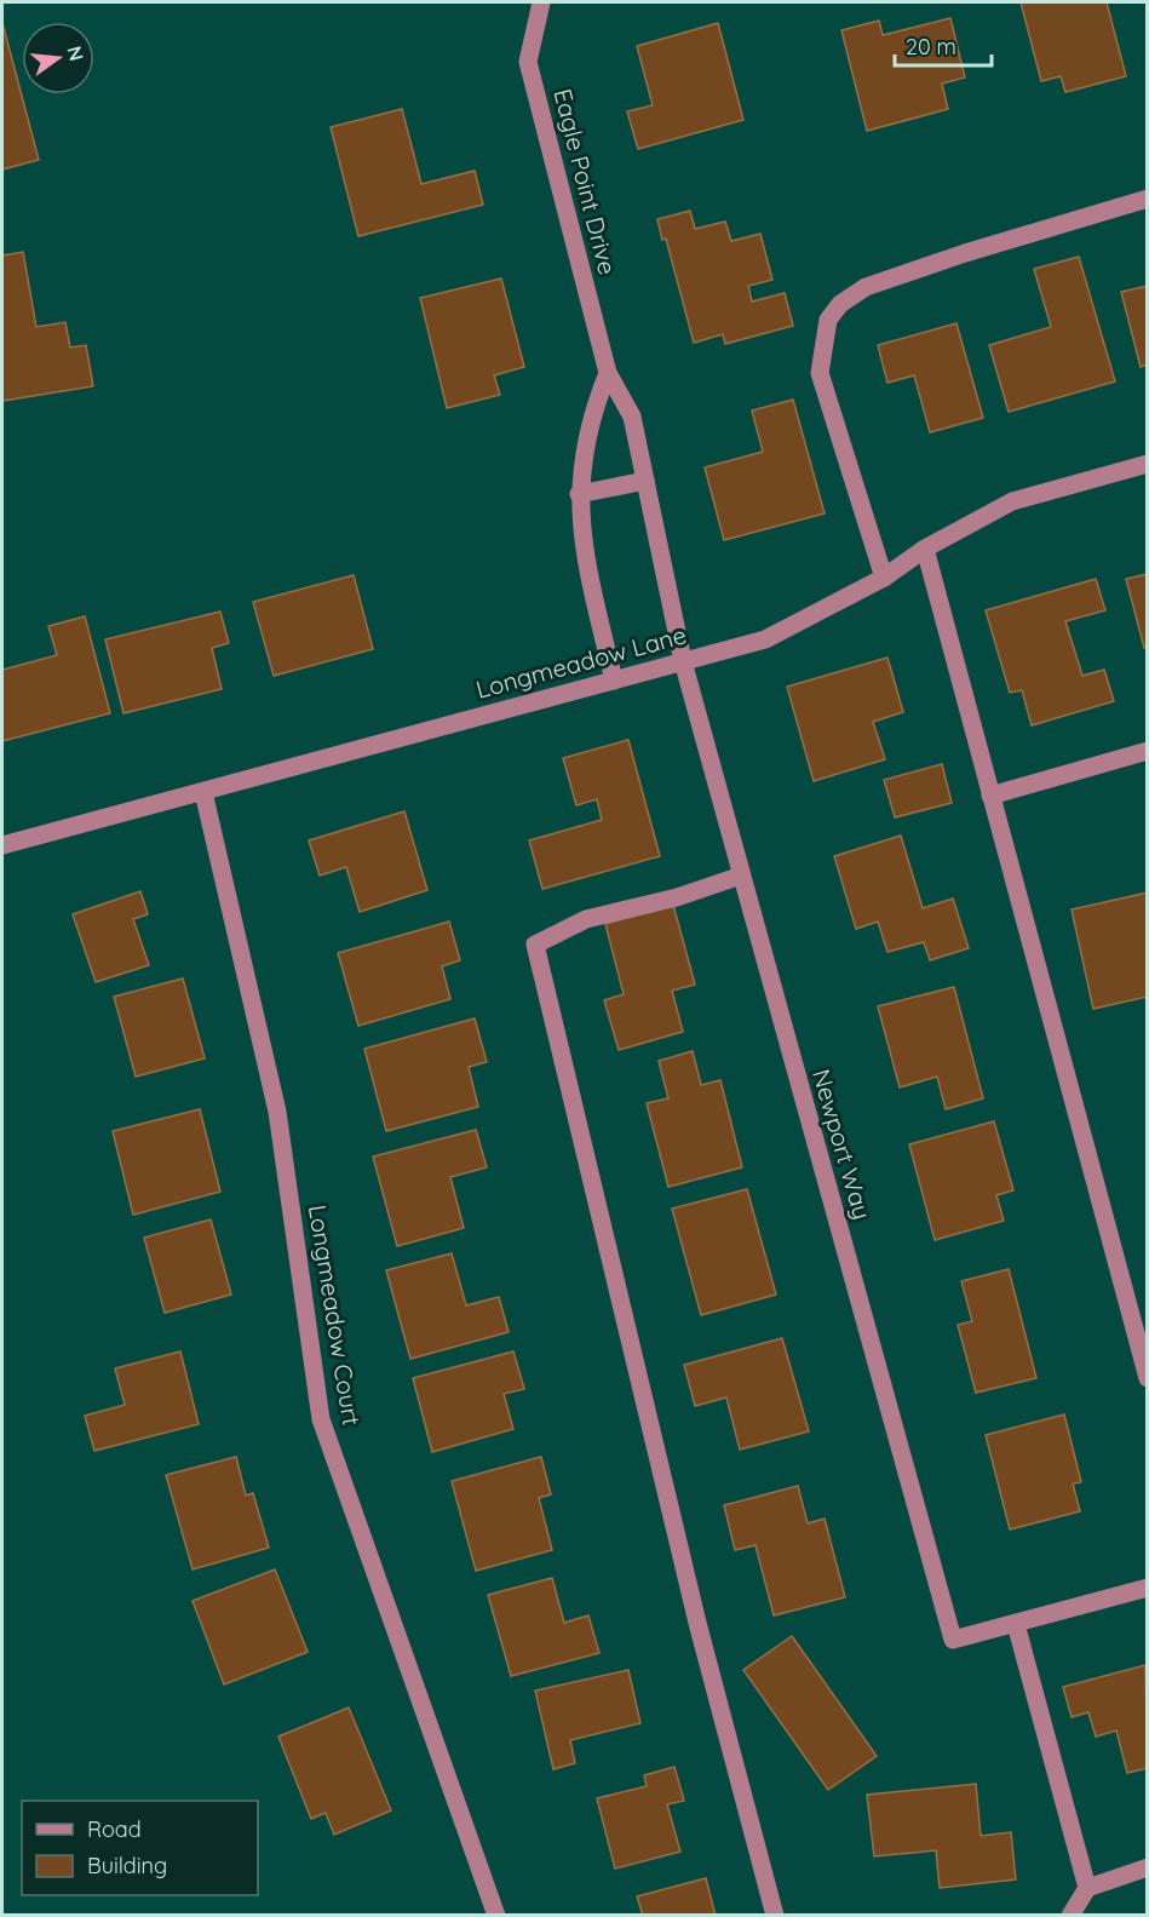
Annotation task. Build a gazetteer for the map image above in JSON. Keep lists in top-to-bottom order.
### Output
{
  "streets": {
    "street": [
      "Eagle Point Drive",
      "Longmeadow Lane",
      "Newport Way",
      "Longmeadow Court"
    ]
  },
  "crossings": [
    ["Eagle Point Drive", "Longmeadow Lane"],
    ["Eagle Point Drive", "Newport Way"],
    ["Longmeadow Lane", "Newport Way"],
    ["Longmeadow Lane", "Longmeadow Court"]
  ],
  "legend": ["Road", "Building"],
  "scale_bar": "20 m",
  "north": "right"
}
